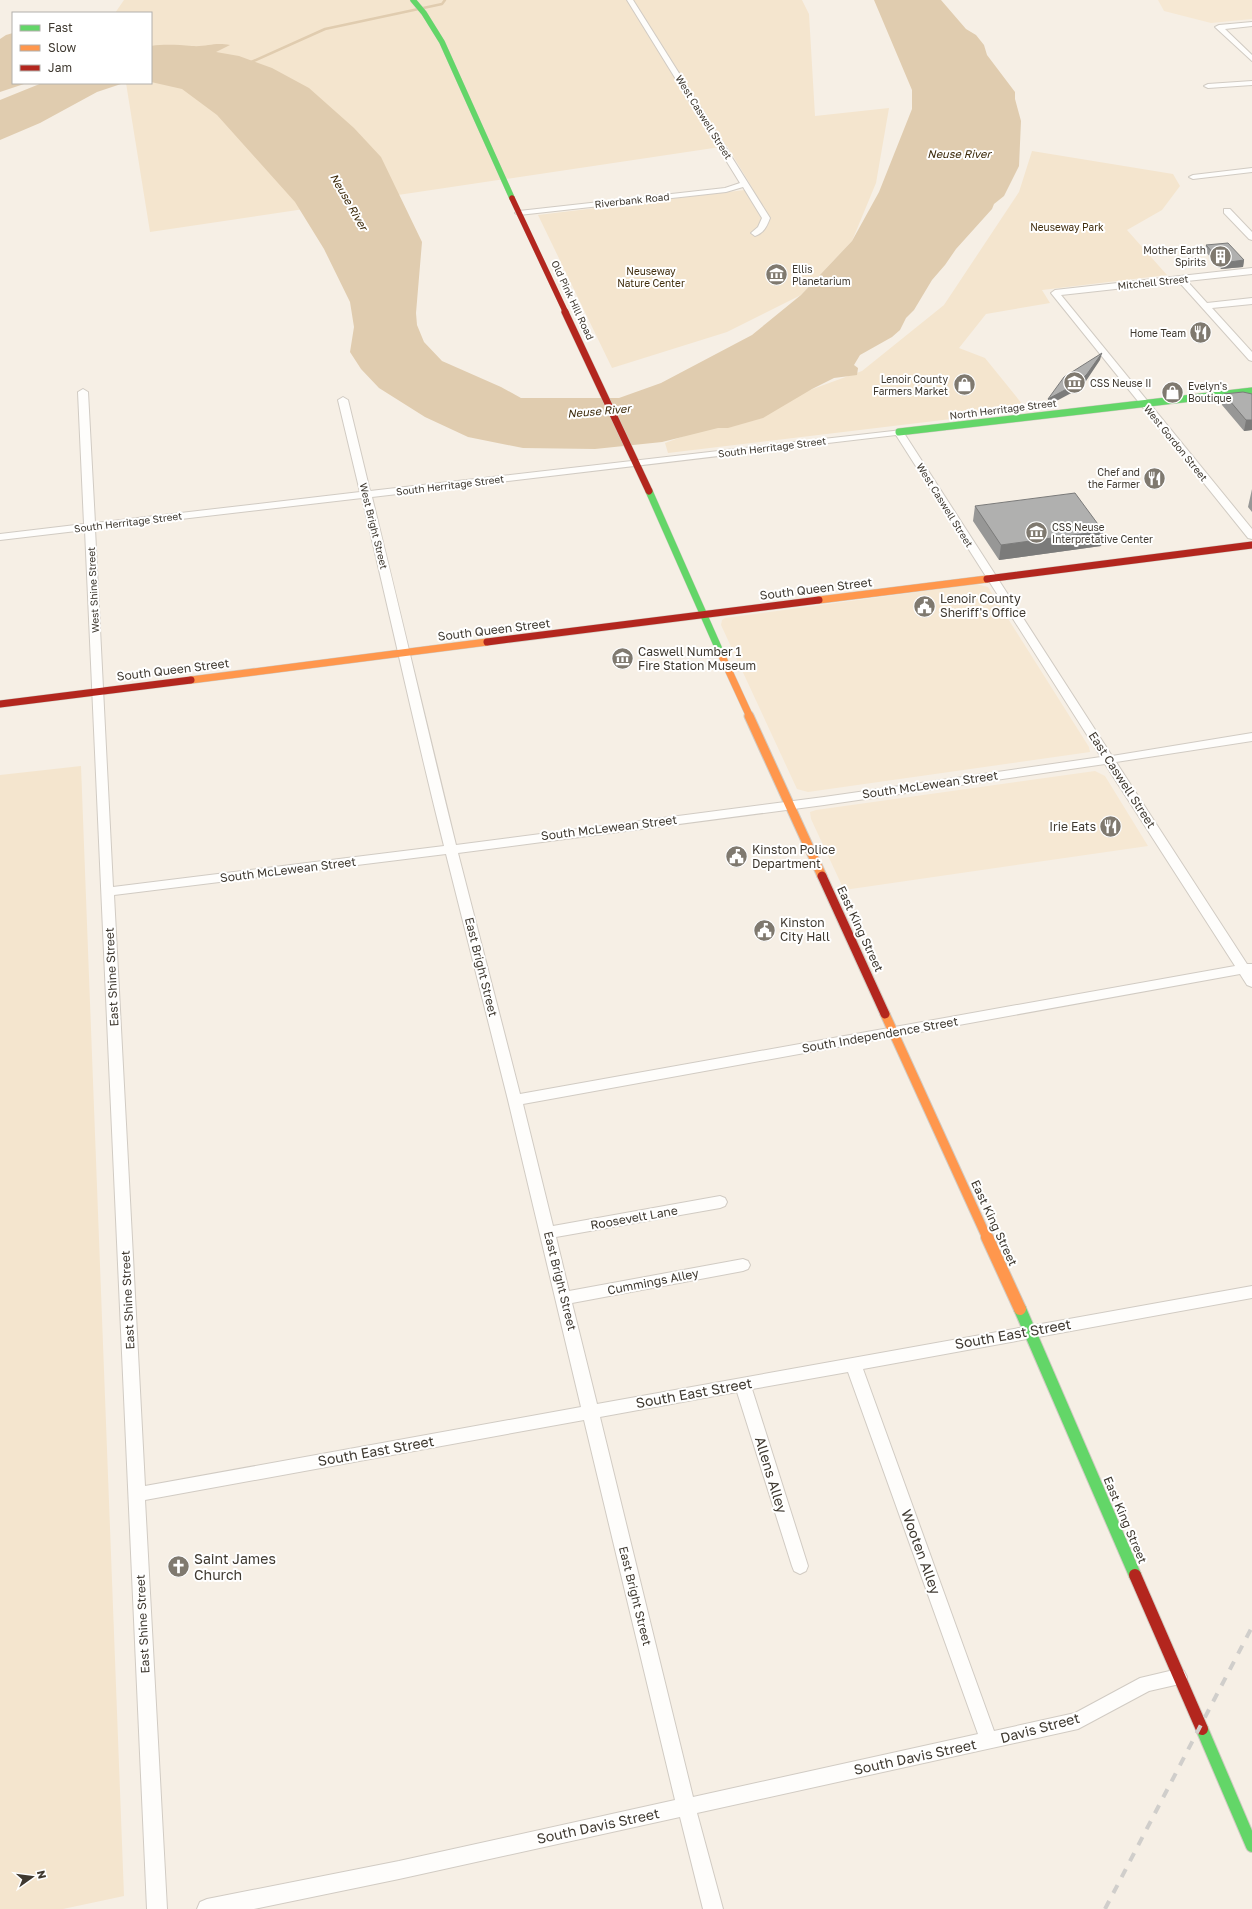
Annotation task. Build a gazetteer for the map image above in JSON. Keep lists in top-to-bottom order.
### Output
{
  "streets": {
    "main road": [
      "Old Pink Hill Road",
      "North Herritage Street",
      "South Queen Street",
      "East King Street"
    ],
    "street": [
      "West Caswell Street",
      "Riverbank Road",
      "Mitchell Street",
      "West Gordon Street",
      "South Herritage Street",
      "West Bright Street",
      "West Shine Street",
      "East Caswell Street",
      "South McLewean Street",
      "East Bright Street",
      "East Shine Street",
      "South Independence Street",
      "Roosevelt Lane",
      "Cummings Alley",
      "South East Street",
      "Allens Alley",
      "Wooten Alley",
      "Davis Street",
      "South Davis Street"
    ]
  },
  "crossings": [
    ["West Caswell Street", "Riverbank Road"],
    ["West Caswell Street", "North Herritage Street"],
    ["West Caswell Street", "South Herritage Street"],
    ["West Caswell Street", "South Queen Street"],
    ["West Caswell Street", "East Caswell Street"],
    ["Riverbank Road", "Old Pink Hill Road"],
    ["Mitchell Street", "West Gordon Street"],
    ["Old Pink Hill Road", "South Herritage Street"],
    ["Old Pink Hill Road", "South Queen Street"],
    ["Old Pink Hill Road", "East King Street"],
    ["North Herritage Street", "West Gordon Street"],
    ["North Herritage Street", "South Herritage Street"],
    ["South Herritage Street", "West Bright Street"],
    ["South Herritage Street", "West Shine Street"],
    ["West Bright Street", "South Queen Street"],
    ["West Bright Street", "East Bright Street"],
    ["South Queen Street", "West Shine Street"],
    ["South Queen Street", "East Caswell Street"],
    ["South Queen Street", "East King Street"],
    ["South Queen Street", "East Bright Street"],
    ["South Queen Street", "East Shine Street"],
    ["West Shine Street", "East Shine Street"],
    ["East Caswell Street", "South McLewean Street"],
    ["East Caswell Street", "South Independence Street"],
    ["South McLewean Street", "East King Street"],
    ["South McLewean Street", "East Bright Street"],
    ["South McLewean Street", "East Shine Street"],
    ["East King Street", "South Independence Street"],
    ["East King Street", "South East Street"],
    ["East King Street", "Davis Street"],
    ["East Bright Street", "South Independence Street"],
    ["East Bright Street", "Roosevelt Lane"],
    ["East Bright Street", "Cummings Alley"],
    ["East Bright Street", "South East Street"],
    ["East Bright Street", "South Davis Street"],
    ["East Shine Street", "South East Street"],
    ["South East Street", "Allens Alley"],
    ["South East Street", "Wooten Alley"],
    ["Wooten Alley", "Davis Street"],
    ["Wooten Alley", "South Davis Street"],
    ["Davis Street", "South Davis Street"]
  ],
  "water": ["Neuse River"],
  "parks": ["Neuseway Park", "Neuseway Nature Center"],
  "places": {
    "building": ["Mother Earth Spirits"],
    "museum": [
      "Ellis Planetarium",
      "CSS Neuse II",
      "CSS Neuse Interpretative Center",
      "Caswell Number 1 Fire Station Museum"
    ],
    "restaurant": ["Home Team", "Chef and the Farmer", "Irie Eats"],
    "shop": ["Lenoir County Farmers Market", "Evelyn's Boutique"],
    "public building": ["Lenoir County Sheriff's Office", "Kinston Police Department", "Kinston City Hall"],
    "church": ["Saint James Church"]
  },
  "legend": ["Fast", "Slow", "Jam"],
  "north": "right"
}
